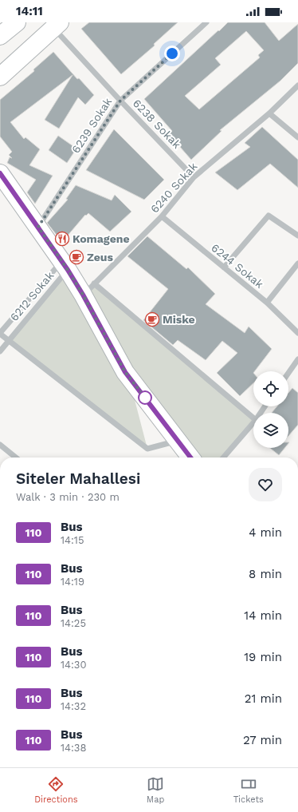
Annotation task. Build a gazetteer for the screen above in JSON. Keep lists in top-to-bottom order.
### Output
{
  "streets": {
    "street": [
      "6238 Sokak",
      "6239 Sokak",
      "6240 Sokak",
      "6244 Sokak",
      "6212 Sokak"
    ]
  },
  "crossings": [
    ["6238 Sokak", "6239 Sokak"],
    ["6238 Sokak", "6240 Sokak"],
    ["6240 Sokak", "6244 Sokak"]
  ],
  "places": {
    "restaurant": ["Komagene"],
    "cafe": ["Zeus", "Miske"]
  },
  "lines": ["bus line 110"],
  "page": {
    "status": "14:11",
    "heading": ["Siteler Mahallesi", "Walk · 3 min · 230 m"],
    "list": [
      {
        "mark": "110",
        "name": "Bus",
        "note": "14:15",
        "value": "4 min"
      },
      {
        "mark": "110",
        "name": "Bus",
        "note": "14:19",
        "value": "8 min"
      },
      {
        "mark": "110",
        "name": "Bus",
        "note": "14:25",
        "value": "14 min"
      },
      {
        "mark": "110",
        "name": "Bus",
        "note": "14:30",
        "value": "19 min"
      },
      {
        "mark": "110",
        "name": "Bus",
        "note": "14:32",
        "value": "21 min"
      },
      {
        "mark": "110",
        "name": "Bus",
        "note": "14:38",
        "value": "27 min"
      }
    ],
    "tabs": ["Directions", "Map", "Tickets"]
  }
}
